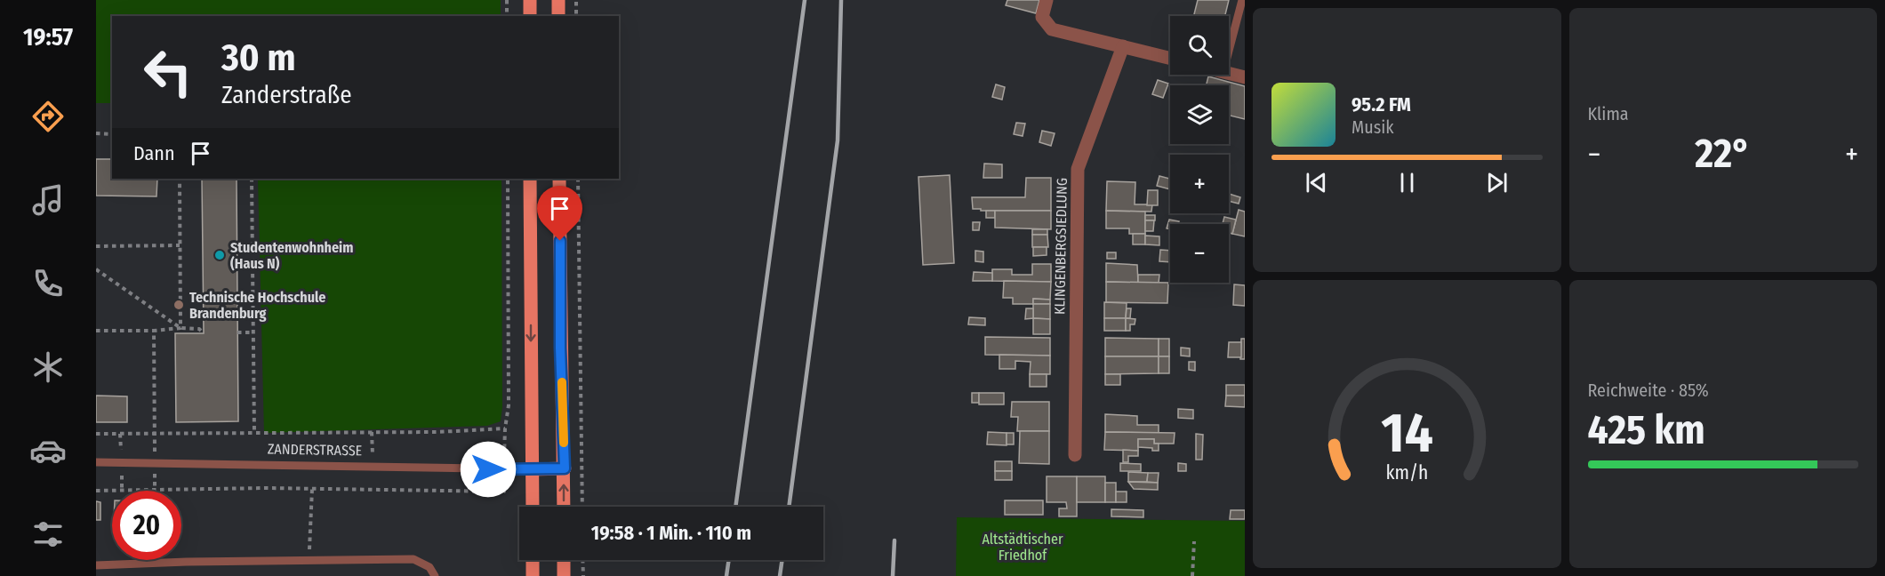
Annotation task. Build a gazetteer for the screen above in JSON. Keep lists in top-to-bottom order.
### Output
{
  "streets": {
    "main road": ["ZANDERSTRASSE"],
    "street": ["KLINGENBERGSIEDLUNG"]
  },
  "parks": ["Altstädtischer Friedhof"],
  "places": ["Studentenwohnheim (Haus N)", "Technische Hochschule Brandenburg"],
  "page": {
    "tabs": "19:57",
    "tile": [
      "Klima",
      ["Reichweite · 85%", "425 km"]
    ],
    "map_buttons": ["+", "−"],
    "turn": ["30 m", "Zanderstraße"],
    "song": ["95.2 FM", "Musik"],
    "then": "Dann",
    "heat": ["−", "22°", "+"],
    "limit": "20",
    "trip": "19:58 · 1 Min. · 110 m",
    "gauge": ["14", "km/h"]
  }
}
